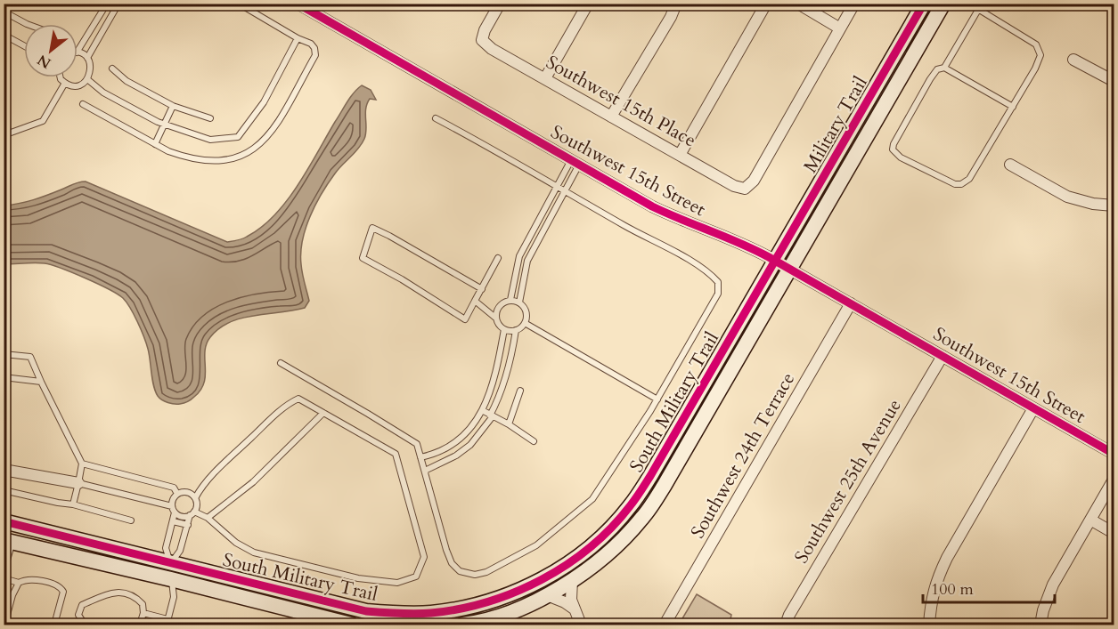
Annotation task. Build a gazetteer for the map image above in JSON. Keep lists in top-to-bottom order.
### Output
{
  "streets": {
    "street": [
      "Southwest 15th Place",
      "Military Trail",
      "Southwest 15th Street",
      "South Military Trail",
      "Southwest 24th Terrace",
      "Southwest 25th Avenue"
    ]
  },
  "crossings": [
    ["Military Trail", "Southwest 15th Street"],
    ["Military Trail", "South Military Trail"],
    ["Southwest 15th Street", "South Military Trail"],
    ["Southwest 15th Street", "Southwest 24th Terrace"],
    ["Southwest 15th Street", "Southwest 25th Avenue"]
  ],
  "scale_bar": "100 m",
  "north": "bottom left"
}
